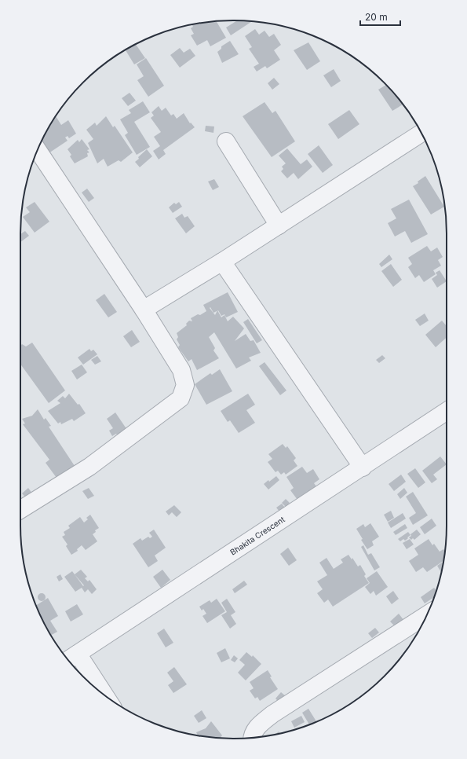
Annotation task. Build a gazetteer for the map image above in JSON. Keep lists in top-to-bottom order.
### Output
{
  "streets": {
    "street": ["Bhakita Crescent"]
  },
  "scale_bar": "20 m"
}
